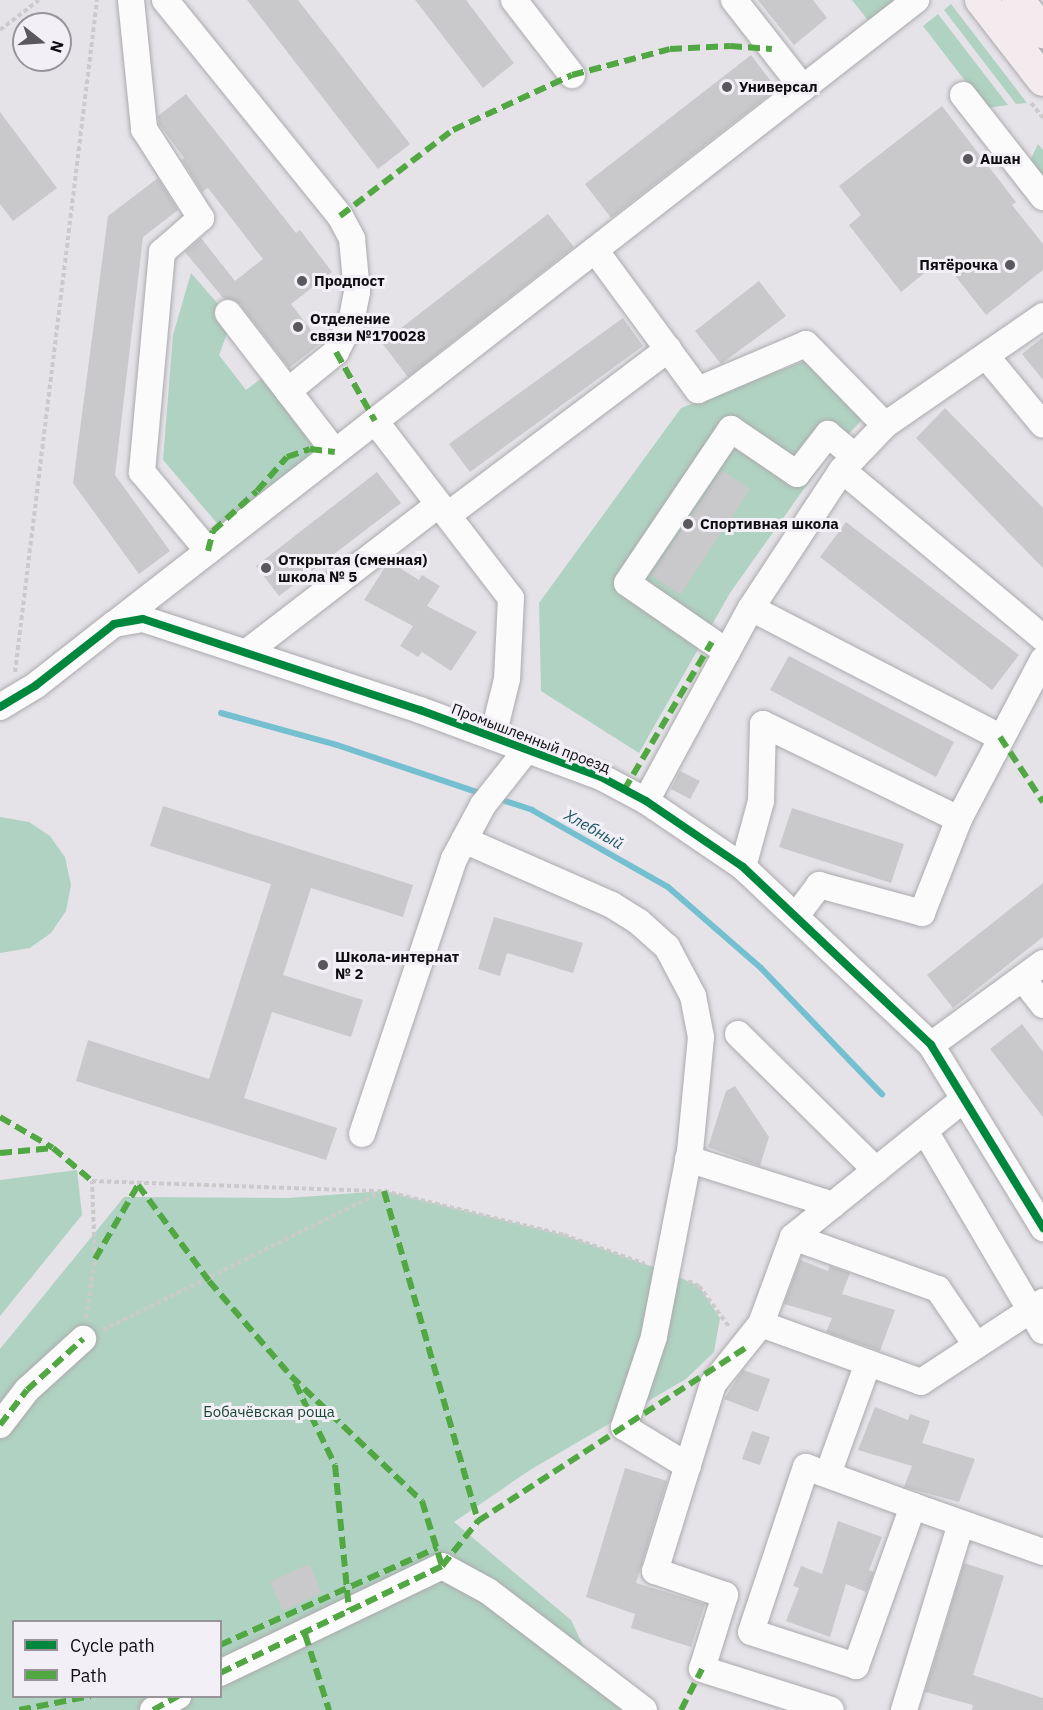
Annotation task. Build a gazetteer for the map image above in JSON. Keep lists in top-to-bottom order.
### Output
{
  "streets": {
    "street": ["Промышленный проезд"]
  },
  "water": ["Хлебный"],
  "parks": ["Бобачёвская роща"],
  "places": [
    "Универсал",
    "Ашан",
    "Пятёрочка",
    "Продпост",
    "Отделение связи №170028",
    "Спортивная школа",
    "Открытая (сменная) школа № 5",
    "Школа-интернат № 2"
  ],
  "legend": ["Cycle path", "Path"],
  "north": "right"
}
